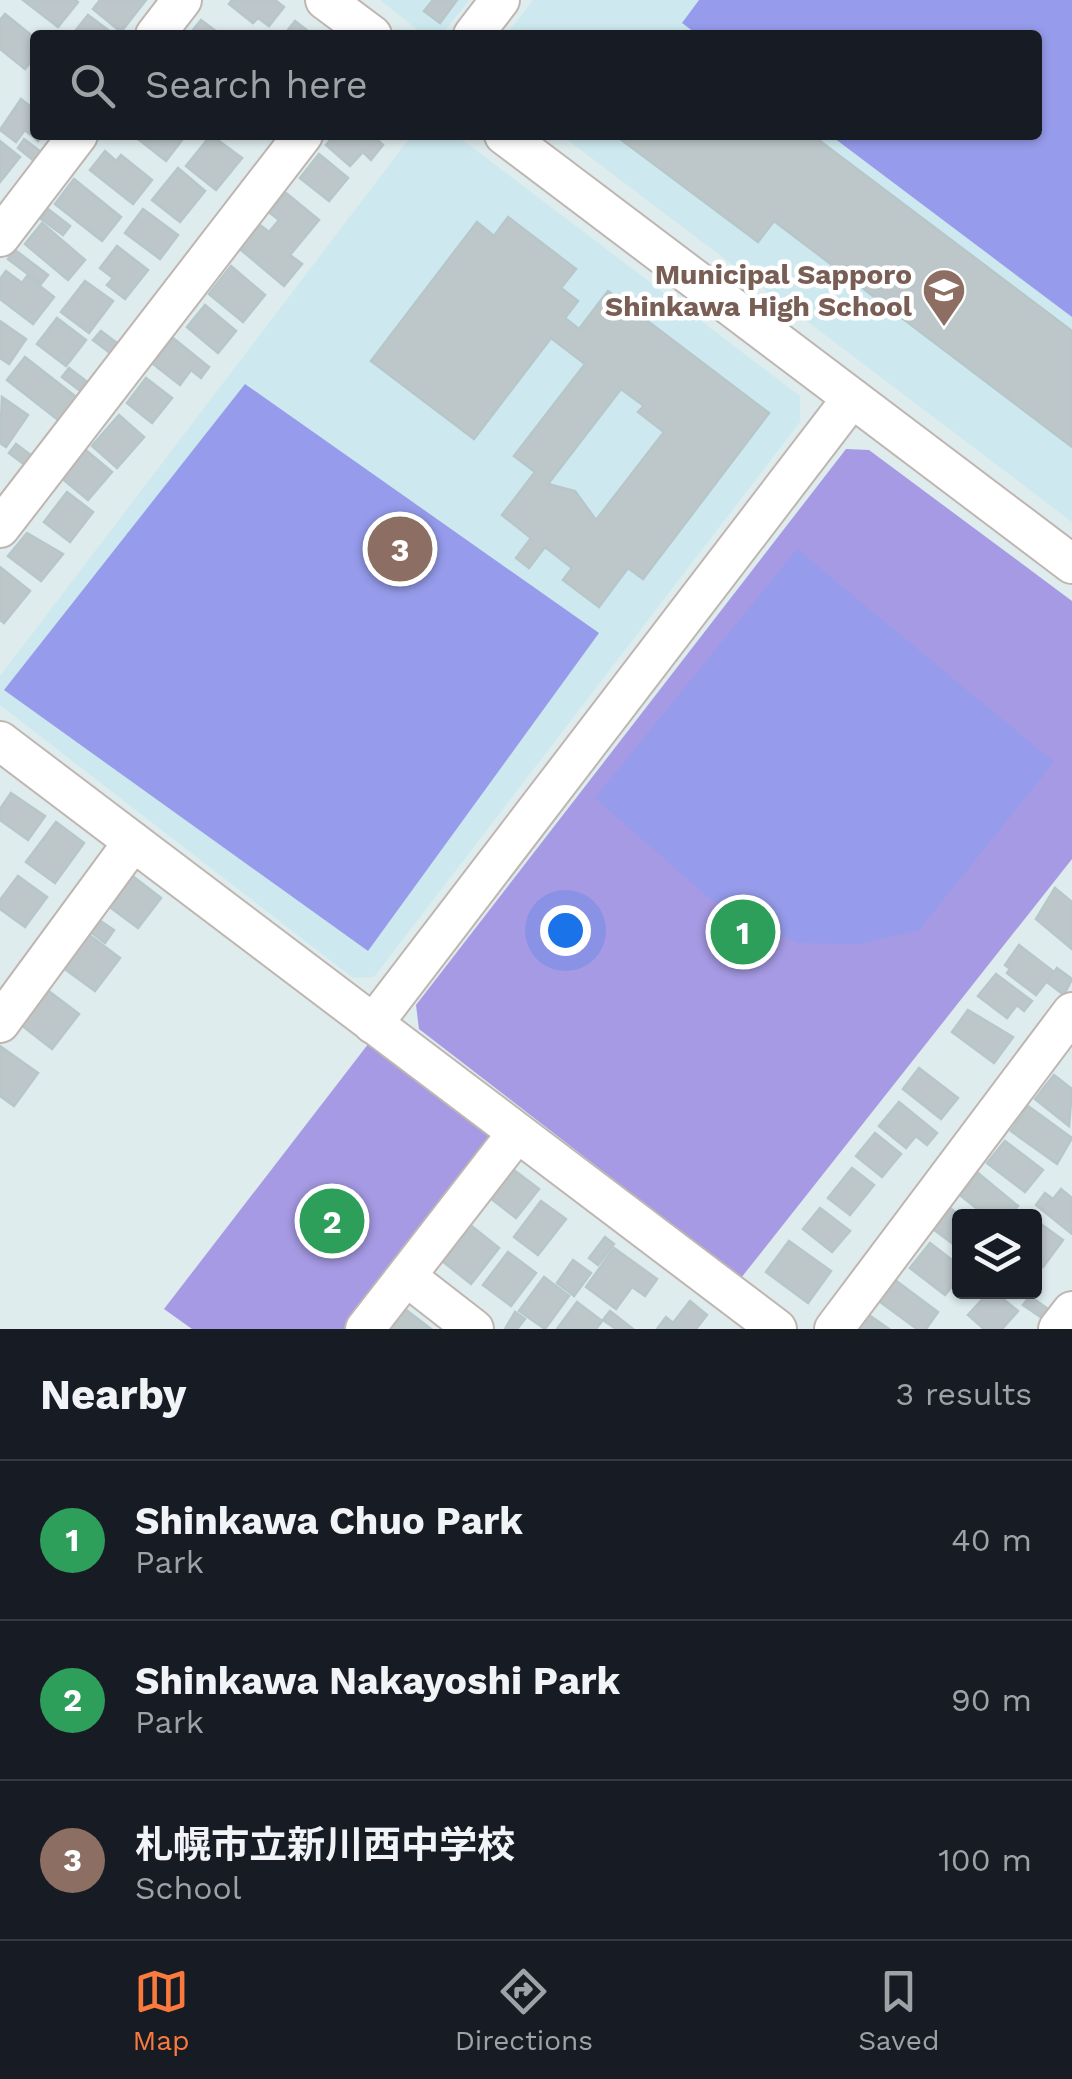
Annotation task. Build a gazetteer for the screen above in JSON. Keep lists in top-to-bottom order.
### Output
{
  "places": {
    "school or university": ["Municipal Sapporo Shinkawa High School"]
  },
  "page": {
    "search": "Search here",
    "pins": ["3", "1", "2"],
    "heading": ["Nearby", "3 results"],
    "list": [
      {
        "mark": "1",
        "name": "Shinkawa Chuo Park",
        "note": "Park",
        "value": "40 m"
      },
      {
        "mark": "2",
        "name": "Shinkawa Nakayoshi Park",
        "note": "Park",
        "value": "90 m"
      },
      {
        "mark": "3",
        "name": "札幌市立新川西中学校",
        "note": "School",
        "value": "100 m"
      }
    ],
    "nav": ["Map", "Directions", "Saved"]
  }
}
